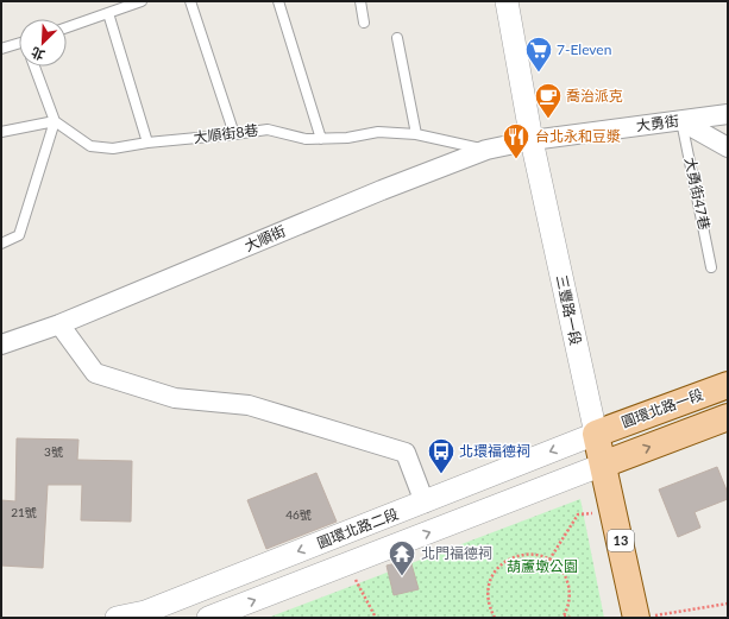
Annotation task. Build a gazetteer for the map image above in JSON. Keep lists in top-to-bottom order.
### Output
{
  "streets": {
    "main road": ["三豐路一段", "圓環北路一段", "13"],
    "street": ["大勇街", "大順街", "圓環北路二段"],
    "lane": ["大順街8巷", "大勇街47巷"]
  },
  "crossings": [
    ["大勇街", "大勇街47巷"],
    ["大勇街", "大順街"],
    ["大勇街", "三豐路一段"],
    ["大順街8巷", "大順街"],
    ["大順街", "三豐路一段"],
    ["三豐路一段", "圓環北路一段"],
    ["三豐路一段", "圓環北路二段"],
    ["圓環北路一段", "圓環北路二段"]
  ],
  "parks": ["葫蘆墩公園"],
  "places": {
    "supermarket": ["7-Eleven"],
    "cafe": ["喬治派克"],
    "restaurant": ["台北永和豆漿"],
    "bus stop": ["北環福德祠"],
    "temple": ["北門福德祠"]
  },
  "house_numbers": ["3號", "21號", "46號"],
  "north": "bottom left"
}
